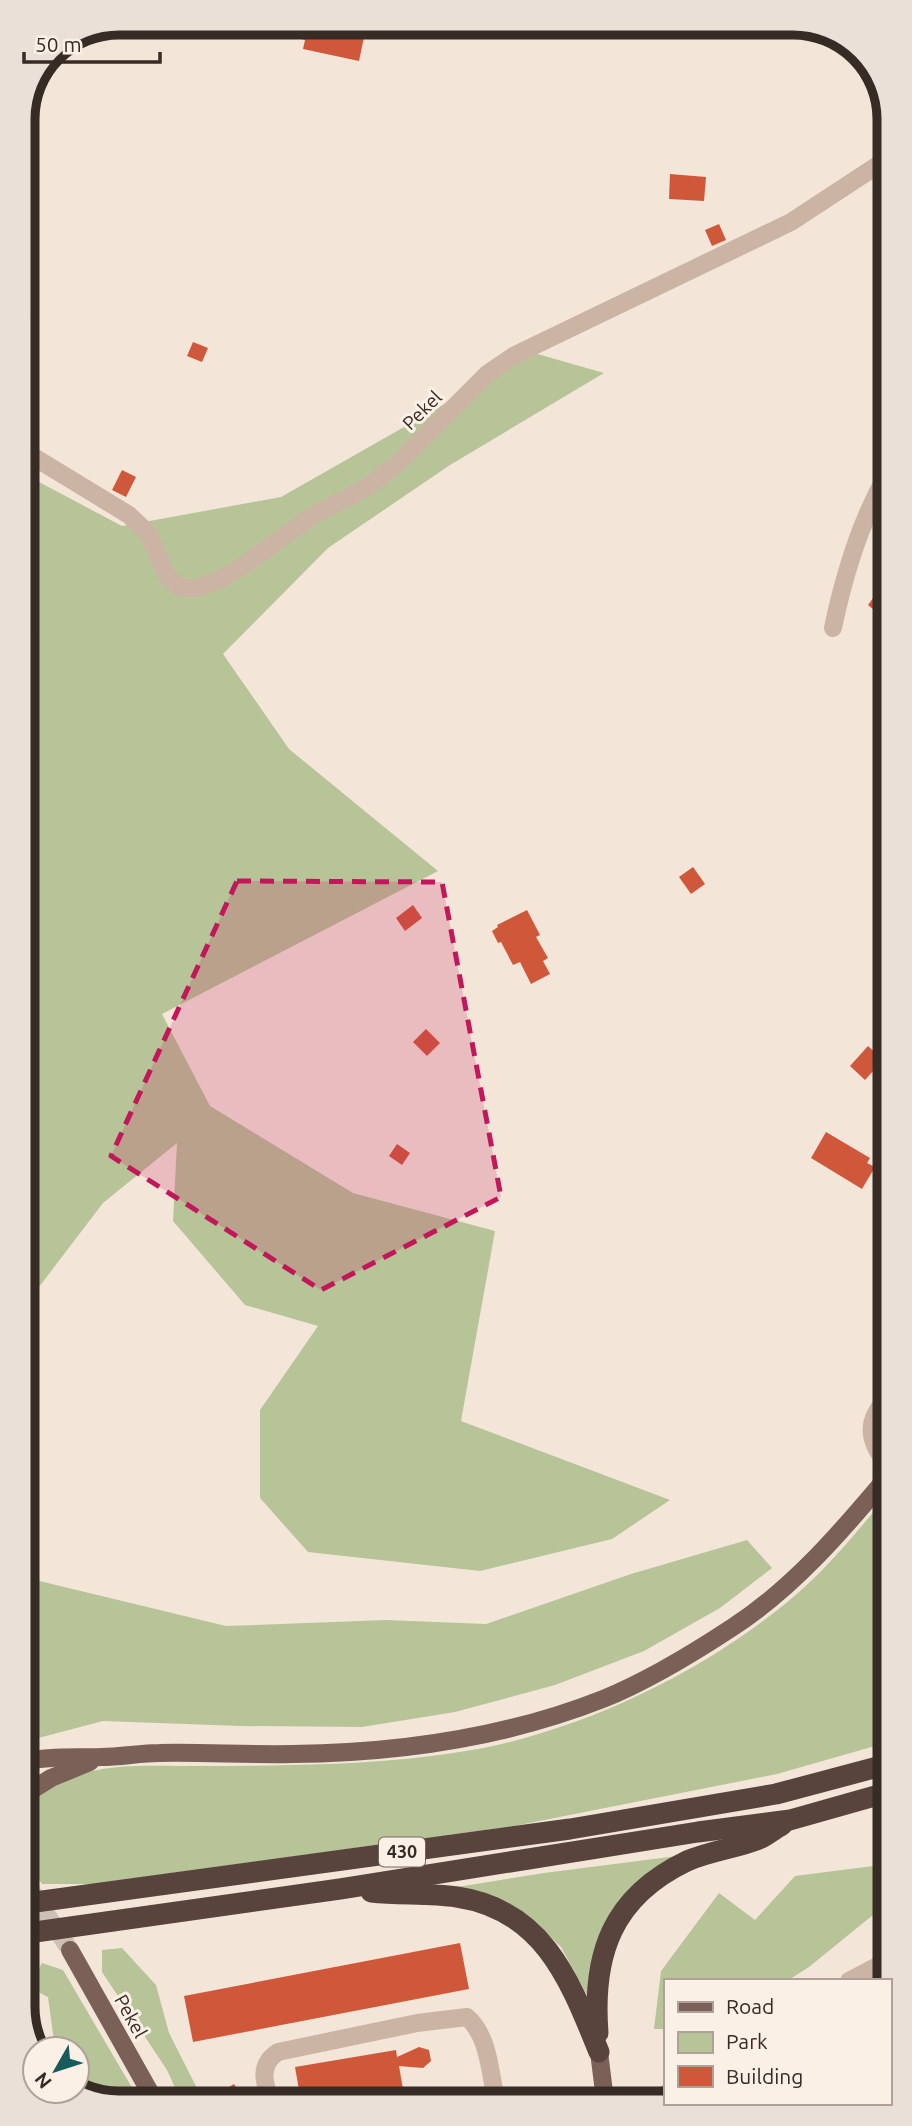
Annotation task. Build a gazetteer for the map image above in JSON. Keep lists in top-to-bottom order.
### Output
{
  "streets": {
    "highway": ["430"],
    "main road": ["Pekel"]
  },
  "legend": ["Road", "Park", "Building"],
  "scale_bar": "50 m",
  "north": "bottom left"
}
